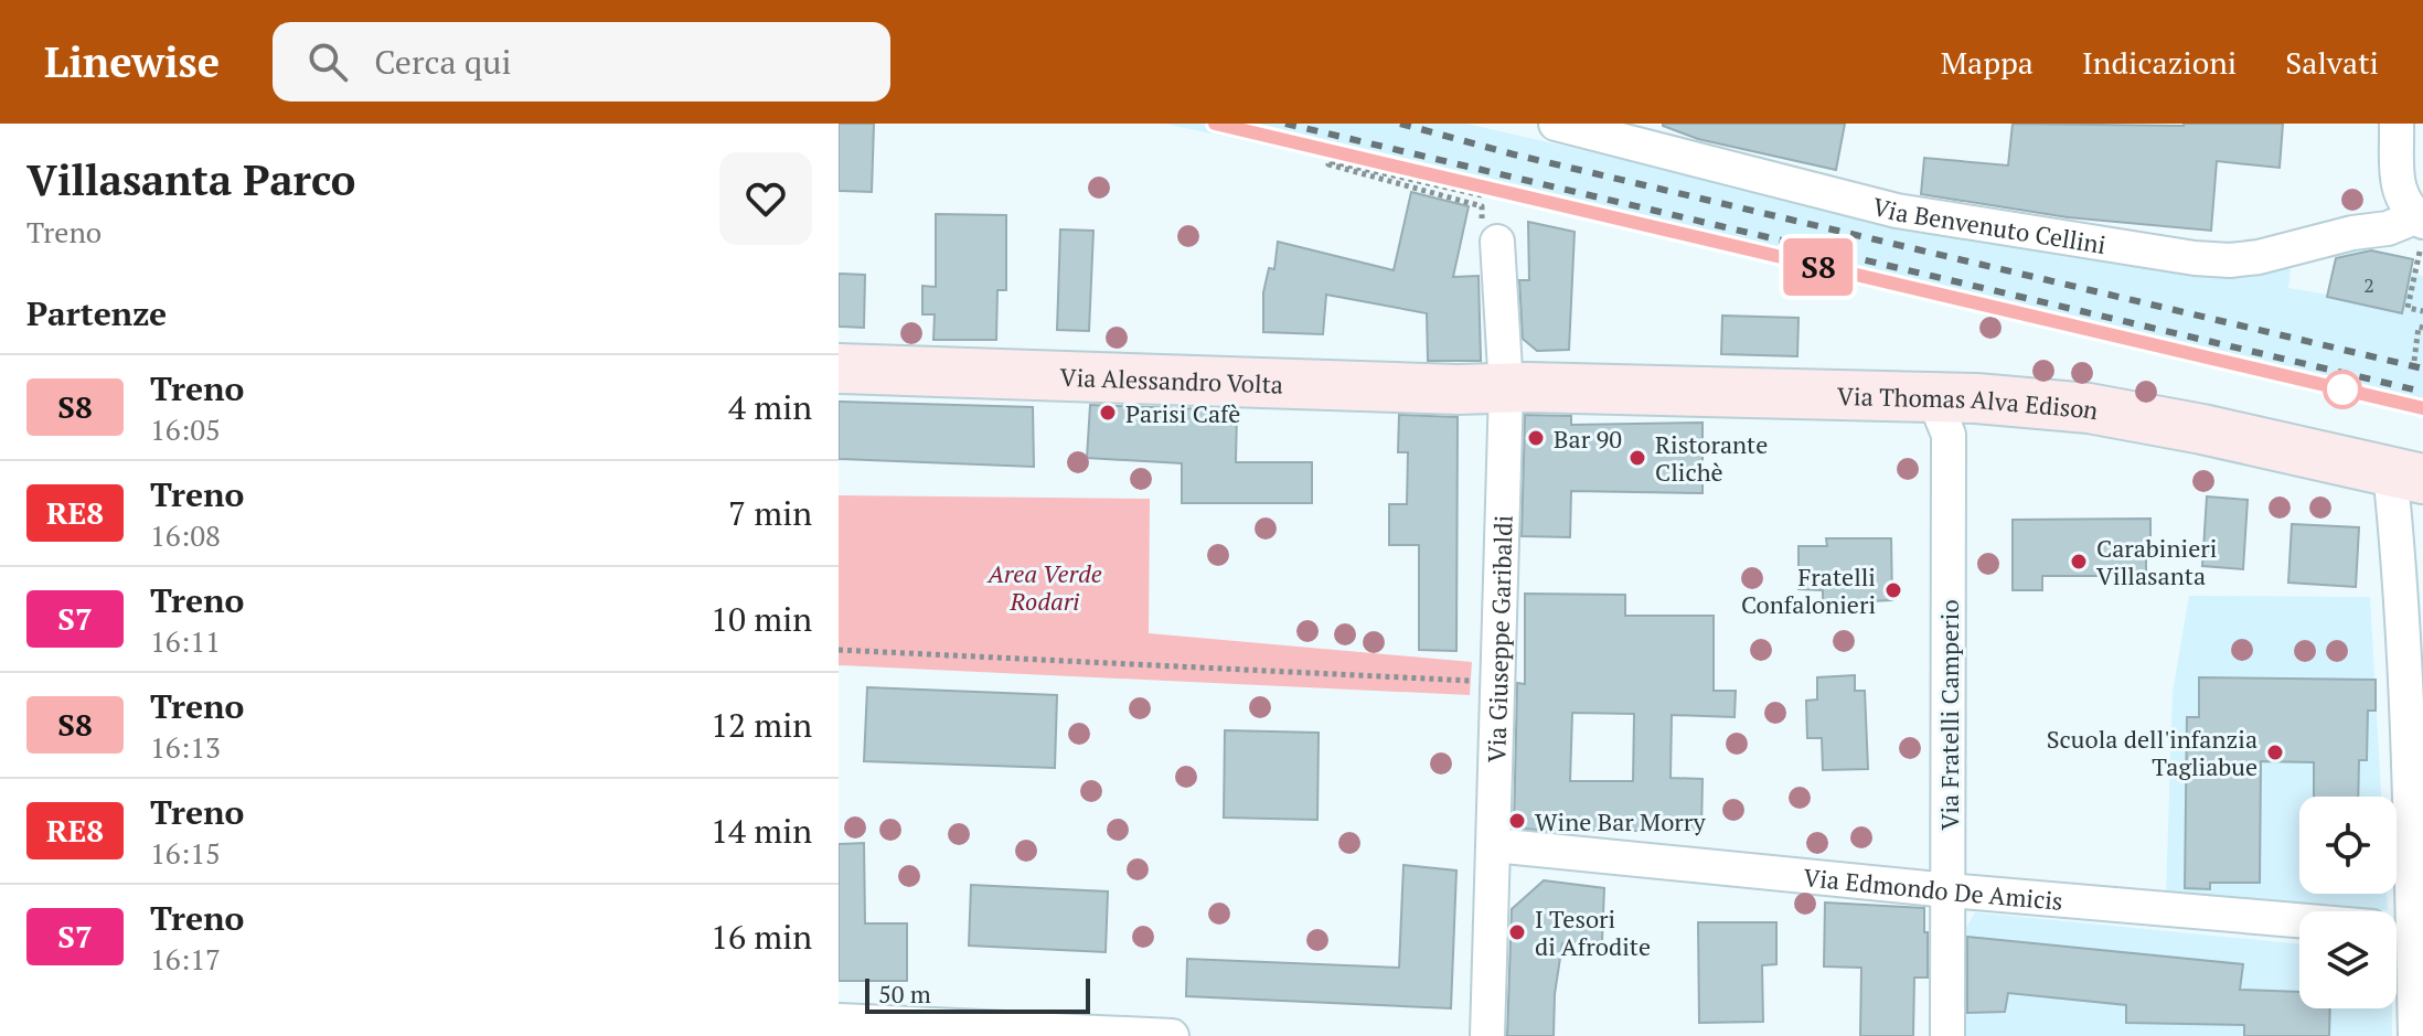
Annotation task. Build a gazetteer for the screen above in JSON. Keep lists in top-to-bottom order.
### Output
{
  "streets": {
    "main road": ["Via Alessandro Volta", "Via Thomas Alva Edison"],
    "street": [
      "Via Benvenuto Cellini",
      "Via Giuseppe Garibaldi",
      "Via Fratelli Camperio",
      "Via Edmondo De Amicis"
    ]
  },
  "crossings": [
    ["Via Alessandro Volta", "Via Thomas Alva Edison"],
    ["Via Alessandro Volta", "Via Giuseppe Garibaldi"],
    ["Via Thomas Alva Edison", "Via Giuseppe Garibaldi"],
    ["Via Thomas Alva Edison", "Via Fratelli Camperio"],
    ["Via Giuseppe Garibaldi", "Via Edmondo De Amicis"],
    ["Via Fratelli Camperio", "Via Edmondo De Amicis"]
  ],
  "parks": ["Area Verde Rodari"],
  "places": [
    "Parisi Cafè",
    "Bar 90",
    "Ristorante Clichè",
    "Carabinieri Villasanta",
    "Fratelli Confalonieri",
    "Scuola dell'infanzia Tagliabue",
    "Wine Bar Morry",
    "I Tesori di Afrodite"
  ],
  "house_numbers": ["2"],
  "scale_bar": "50 m",
  "page": {
    "header": "Linewise",
    "search": "Cerca qui",
    "nav": ["Mappa", "Indicazioni", "Salvati"],
    "heading": [
      ["Villasanta Parco", "Treno"],
      "Partenze"
    ],
    "on_map": "S8",
    "list": [
      {
        "mark": "S8",
        "name": "Treno",
        "note": "16:05",
        "value": "4 min"
      },
      {
        "mark": "RE8",
        "name": "Treno",
        "note": "16:08",
        "value": "7 min"
      },
      {
        "mark": "S7",
        "name": "Treno",
        "note": "16:11",
        "value": "10 min"
      },
      {
        "mark": "S8",
        "name": "Treno",
        "note": "16:13",
        "value": "12 min"
      },
      {
        "mark": "RE8",
        "name": "Treno",
        "note": "16:15",
        "value": "14 min"
      },
      {
        "mark": "S7",
        "name": "Treno",
        "note": "16:17",
        "value": "16 min"
      }
    ],
    "scale": "50 m"
  }
}
